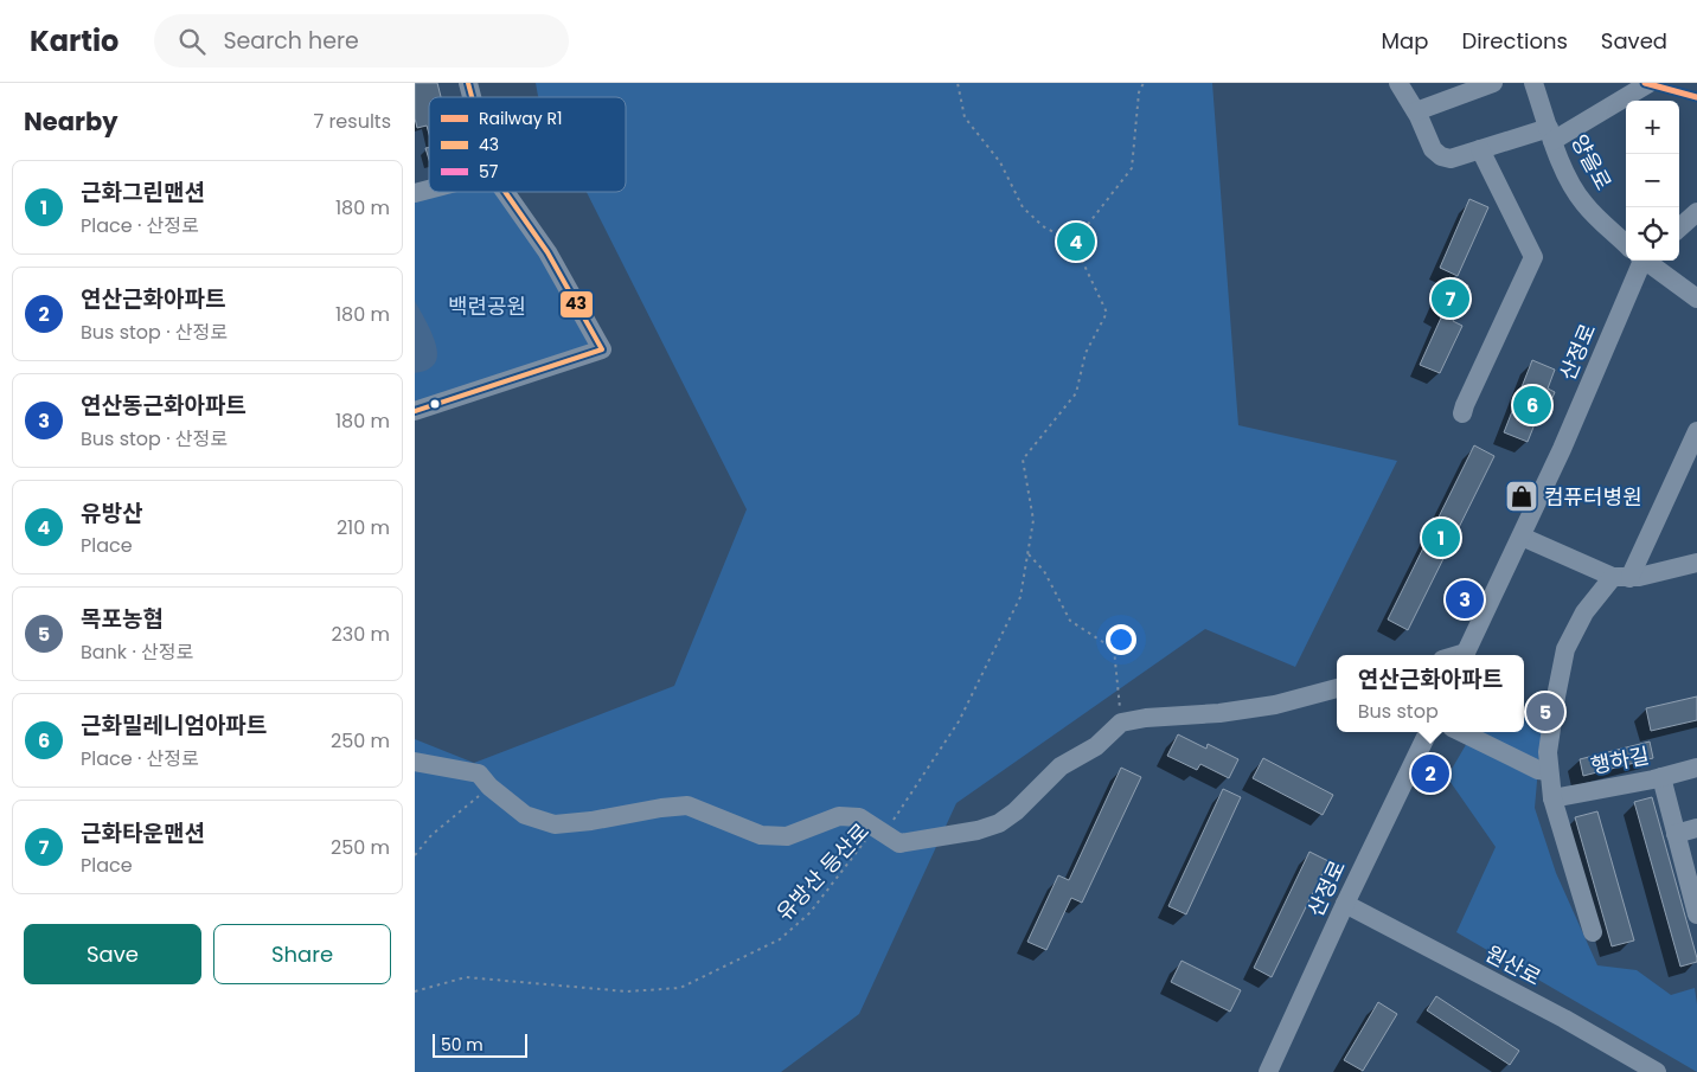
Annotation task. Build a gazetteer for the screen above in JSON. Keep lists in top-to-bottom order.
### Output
{
  "streets": {
    "street": [
      "양을로",
      "산정로",
      "행하길",
      "원산로"
    ],
    "path": ["유방산 등산로"]
  },
  "crossings": [
    ["산정로", "원산로"]
  ],
  "parks": ["백련공원"],
  "places": {
    "shop": ["컴퓨터병원"]
  },
  "lines": ["rail line R1", "transit line 43"],
  "legend": ["Railway R1", "43", "57"],
  "scale_bar": "50 m",
  "page": {
    "header": "Kartio",
    "search": "Search here",
    "nav": ["Map", "Directions", "Saved"],
    "heading": ["Nearby", "7 results"],
    "map_buttons": ["+", "−"],
    "list": [
      {
        "mark": "1",
        "name": "근화그린맨션",
        "note": "Place · 산정로",
        "value": "180 m"
      },
      {
        "mark": "2",
        "name": "연산근화아파트",
        "note": "Bus stop · 산정로",
        "value": "180 m"
      },
      {
        "mark": "3",
        "name": "연산동근화아파트",
        "note": "Bus stop · 산정로",
        "value": "180 m"
      },
      {
        "mark": "4",
        "name": "유방산",
        "note": "Place",
        "value": "210 m"
      },
      {
        "mark": "5",
        "name": "목포농협",
        "note": "Bank · 산정로",
        "value": "230 m"
      },
      {
        "mark": "6",
        "name": "근화밀레니엄아파트",
        "note": "Place · 산정로",
        "value": "250 m"
      },
      {
        "mark": "7",
        "name": "근화타운맨션",
        "note": "Place",
        "value": "250 m"
      }
    ],
    "pins": [
      "4",
      "7",
      "6",
      "1",
      "3",
      "5",
      "2"
    ],
    "popup": ["연산근화아파트", "Bus stop"],
    "buttons": ["Save", "Share"],
    "scale": "50 m"
  }
}
